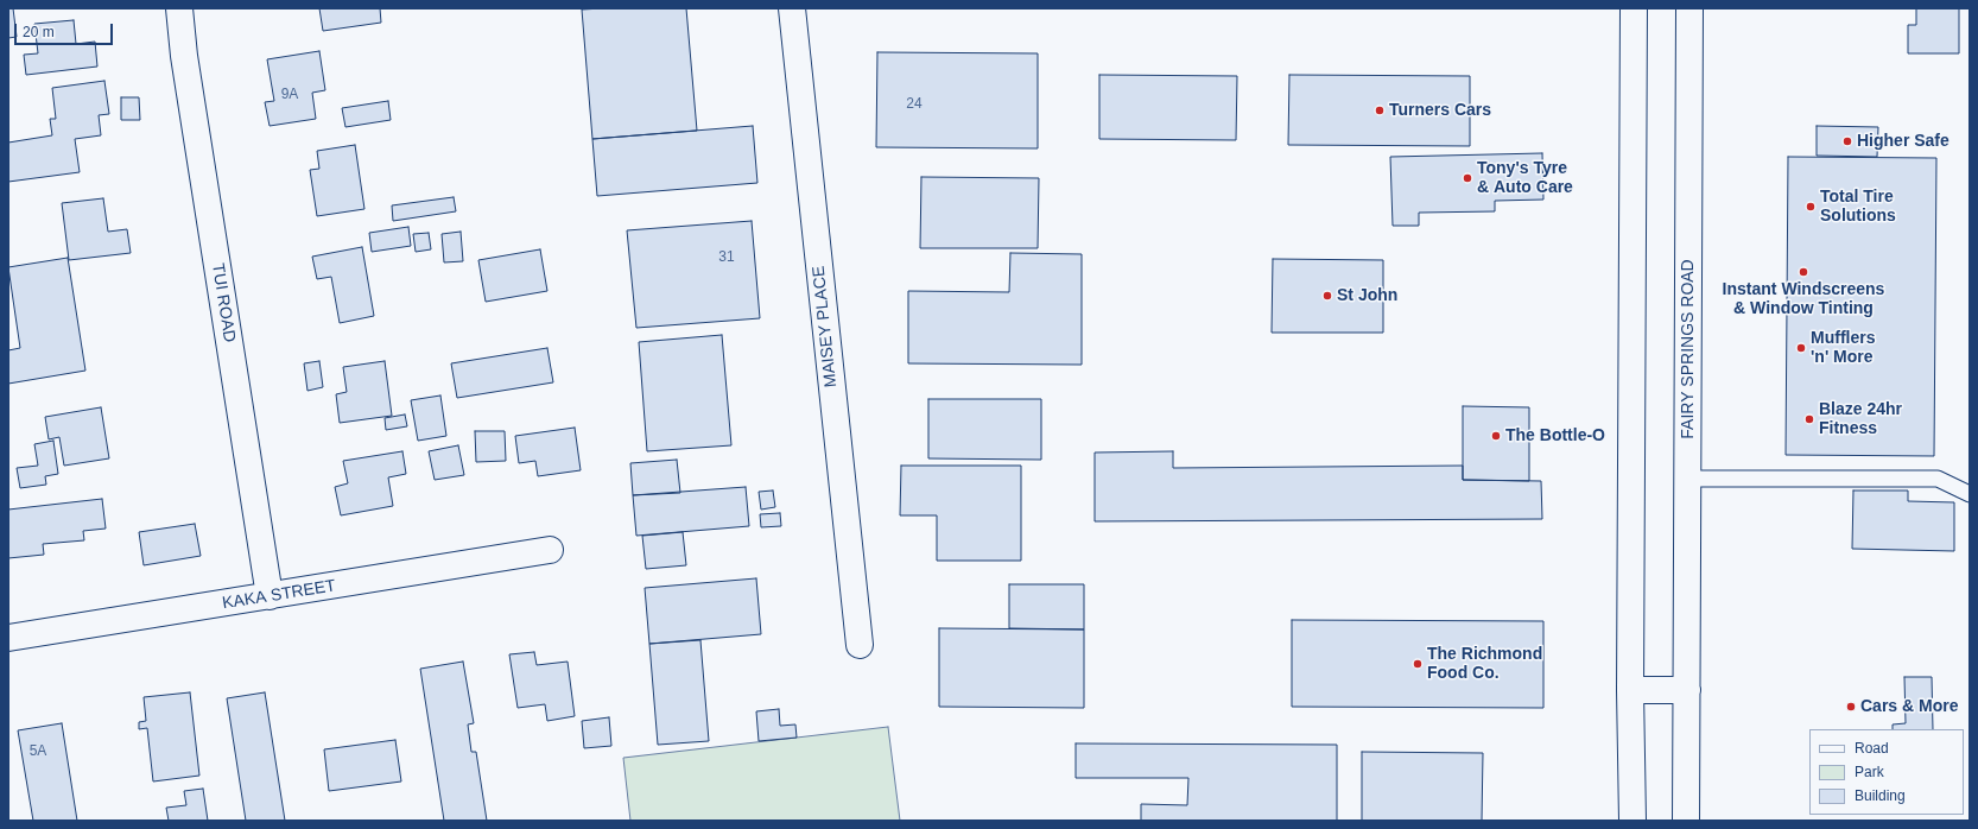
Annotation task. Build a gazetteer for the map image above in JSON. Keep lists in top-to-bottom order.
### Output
{
  "streets": {
    "main road": [
      "TUI ROAD",
      "MAISEY PLACE",
      "FAIRY SPRINGS ROAD",
      "KAKA STREET"
    ]
  },
  "crossings": [
    ["TUI ROAD", "KAKA STREET"]
  ],
  "places": [
    "Turners Cars",
    "Higher Safe",
    "Tony's Tyre & Auto Care",
    "Total Tire Solutions",
    "Instant Windscreens & Window Tinting",
    "St John",
    "Mufflers 'n' More",
    "Blaze 24hr Fitness",
    "The Bottle-O",
    "The Richmond Food Co.",
    "Cars & More"
  ],
  "house_numbers": [
    "9A",
    "24",
    "31",
    "5A"
  ],
  "legend": ["Road", "Park", "Building"],
  "scale_bar": "20 m"
}
